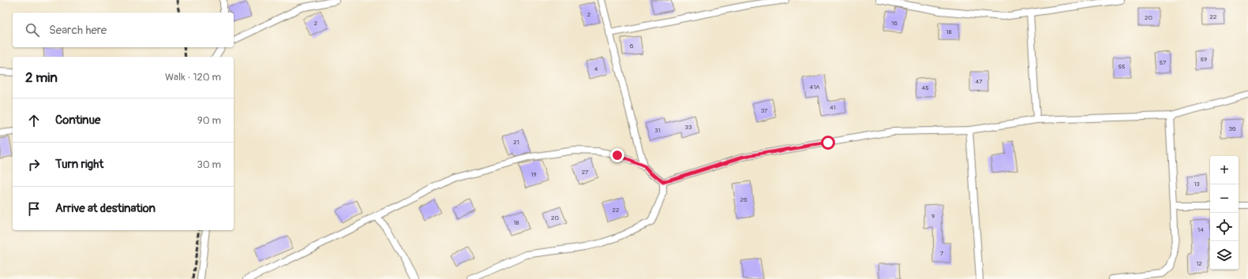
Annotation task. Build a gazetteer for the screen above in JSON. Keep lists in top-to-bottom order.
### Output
{
  "house_numbers": [
    "2",
    "22",
    "20",
    "2",
    "16",
    "18",
    "6",
    "59",
    "57",
    "55",
    "4",
    "47",
    "41А",
    "45",
    "41",
    "37",
    "33",
    "36",
    "31",
    "21",
    "27",
    "19",
    "13",
    "26",
    "22",
    "9",
    "20",
    "18",
    "14",
    "7",
    "12"
  ],
  "page": {
    "search": "Search here",
    "heading": ["2 min", "Walk · 120 m"],
    "list": [
      ["Continue", "90 m"],
      ["Turn right", "30 m"],
      "Arrive at destination"
    ],
    "map_buttons": ["+", "−"]
  }
}
